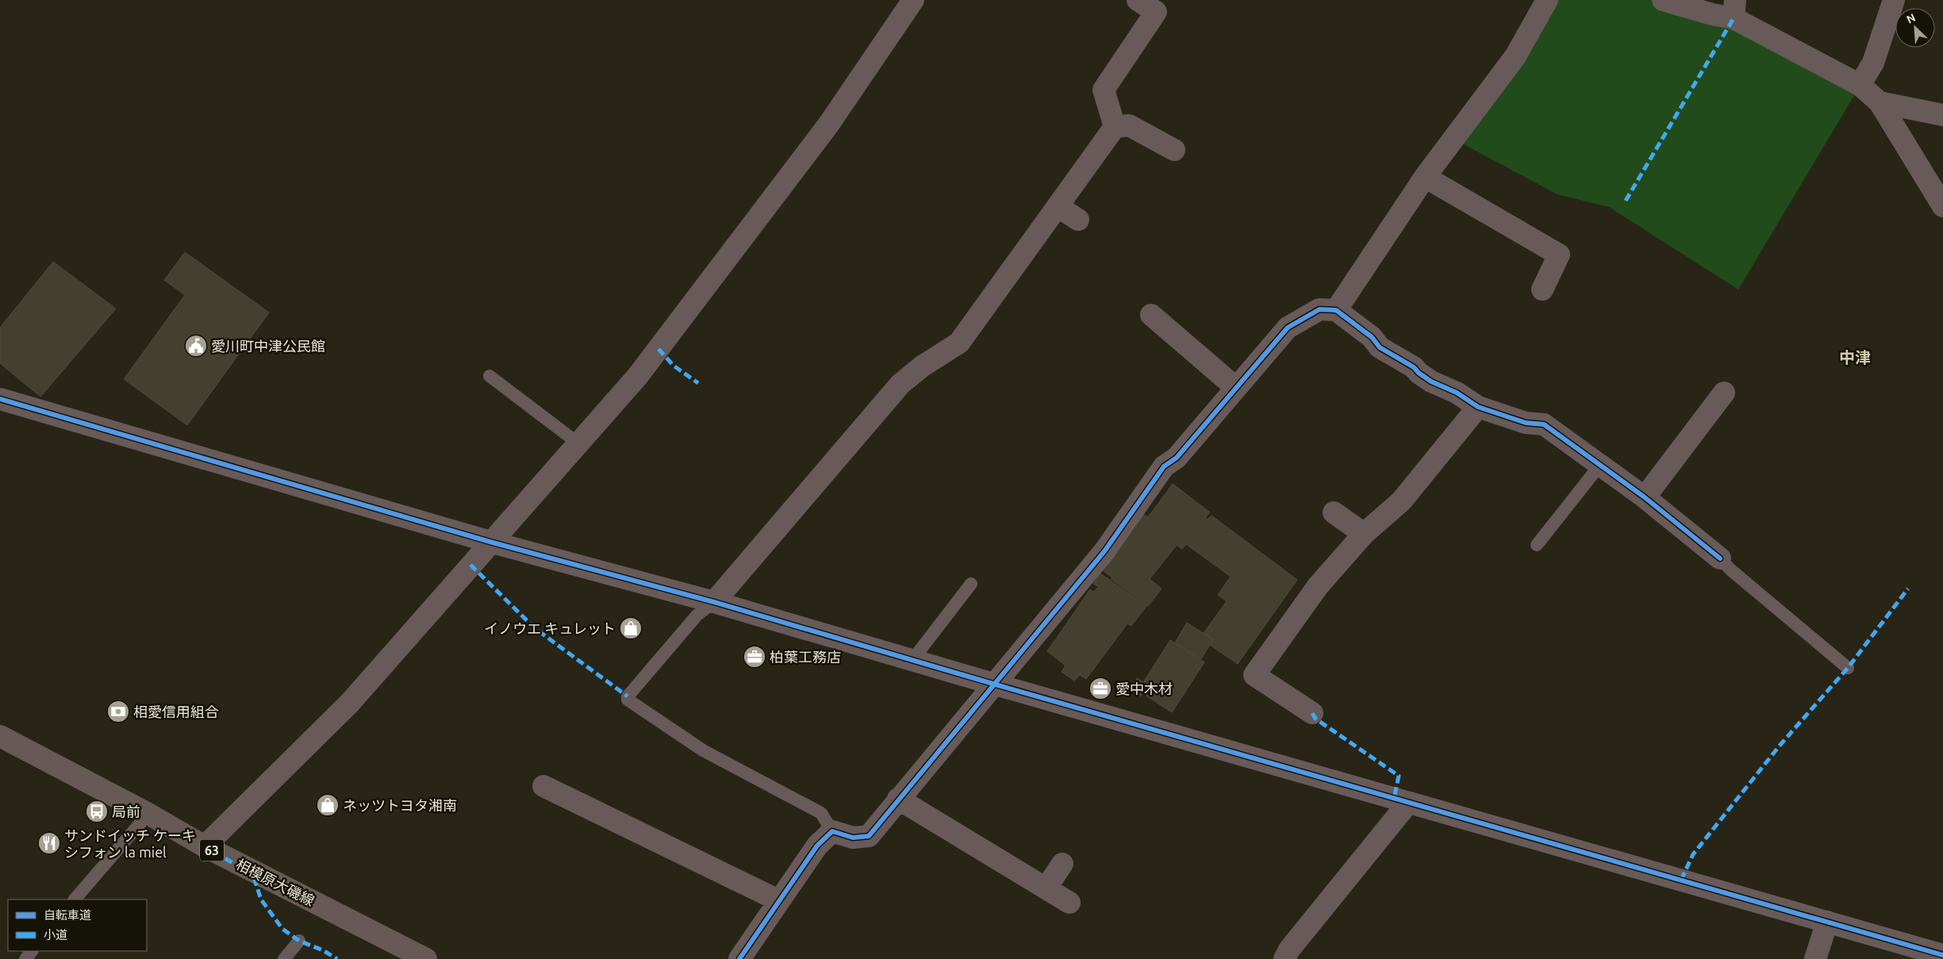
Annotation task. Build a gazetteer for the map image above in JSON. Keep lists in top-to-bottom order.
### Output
{
  "streets": {
    "main road": ["63", "相模原大磯線"]
  },
  "districts": ["中津"],
  "places": {
    "public building": ["愛川町中津公民館"],
    "shop": ["イノウエ キュレット", "ネッツトヨタ湘南"],
    "office": ["柏葉工務店", "愛中木材"],
    "bank": ["相愛信用組合"],
    "bus stop": ["局前"],
    "restaurant": ["サンドイッチ ケーキ シフォン la miel"]
  },
  "legend": ["自転車道", "小道"],
  "north": "top left"
}
